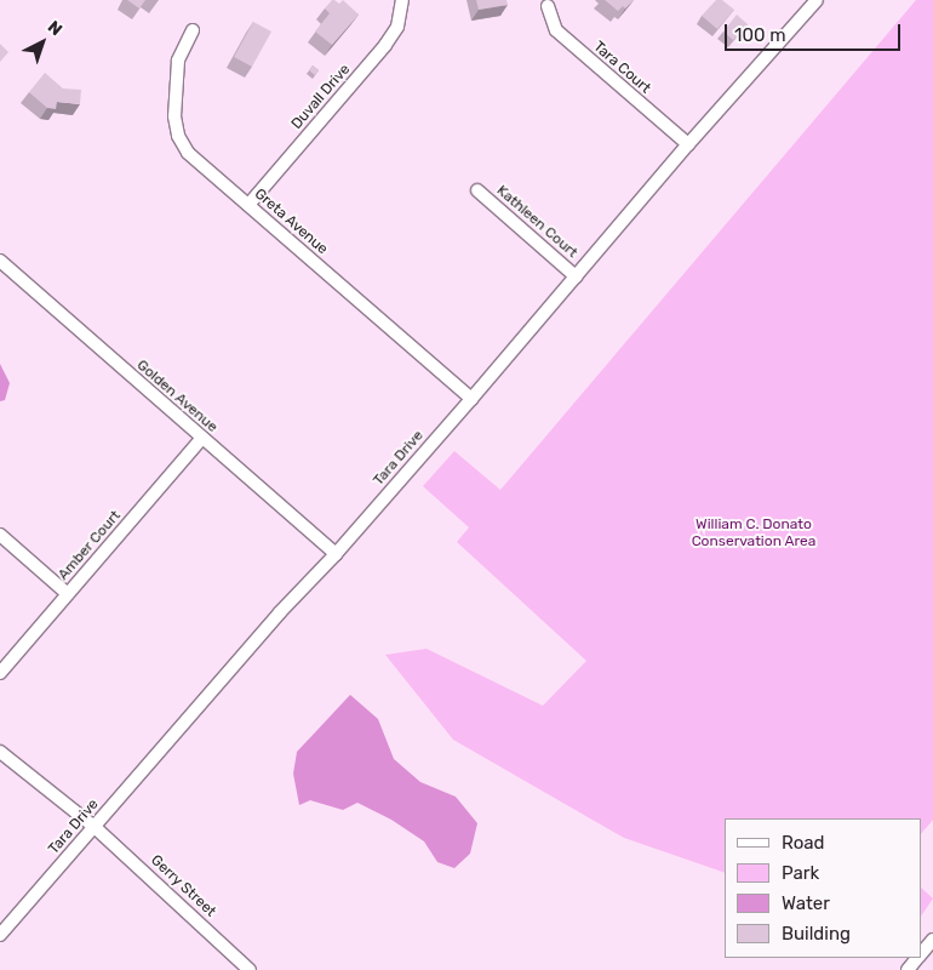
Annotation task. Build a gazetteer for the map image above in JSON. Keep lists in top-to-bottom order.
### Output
{
  "streets": {
    "street": [
      "Tara Court",
      "Duvall Drive",
      "Greta Avenue",
      "Kathleen Court",
      "Golden Avenue",
      "Tara Drive",
      "Amber Court",
      "Gerry Street"
    ]
  },
  "crossings": [
    ["Tara Court", "Tara Drive"],
    ["Duvall Drive", "Greta Avenue"],
    ["Greta Avenue", "Tara Drive"],
    ["Kathleen Court", "Tara Drive"],
    ["Golden Avenue", "Tara Drive"],
    ["Golden Avenue", "Amber Court"],
    ["Tara Drive", "Gerry Street"]
  ],
  "parks": ["William C. Donato Conservation Area"],
  "legend": [
    "Road",
    "Park",
    "Water",
    "Building"
  ],
  "scale_bar": "100 m",
  "north": "top right"
}
